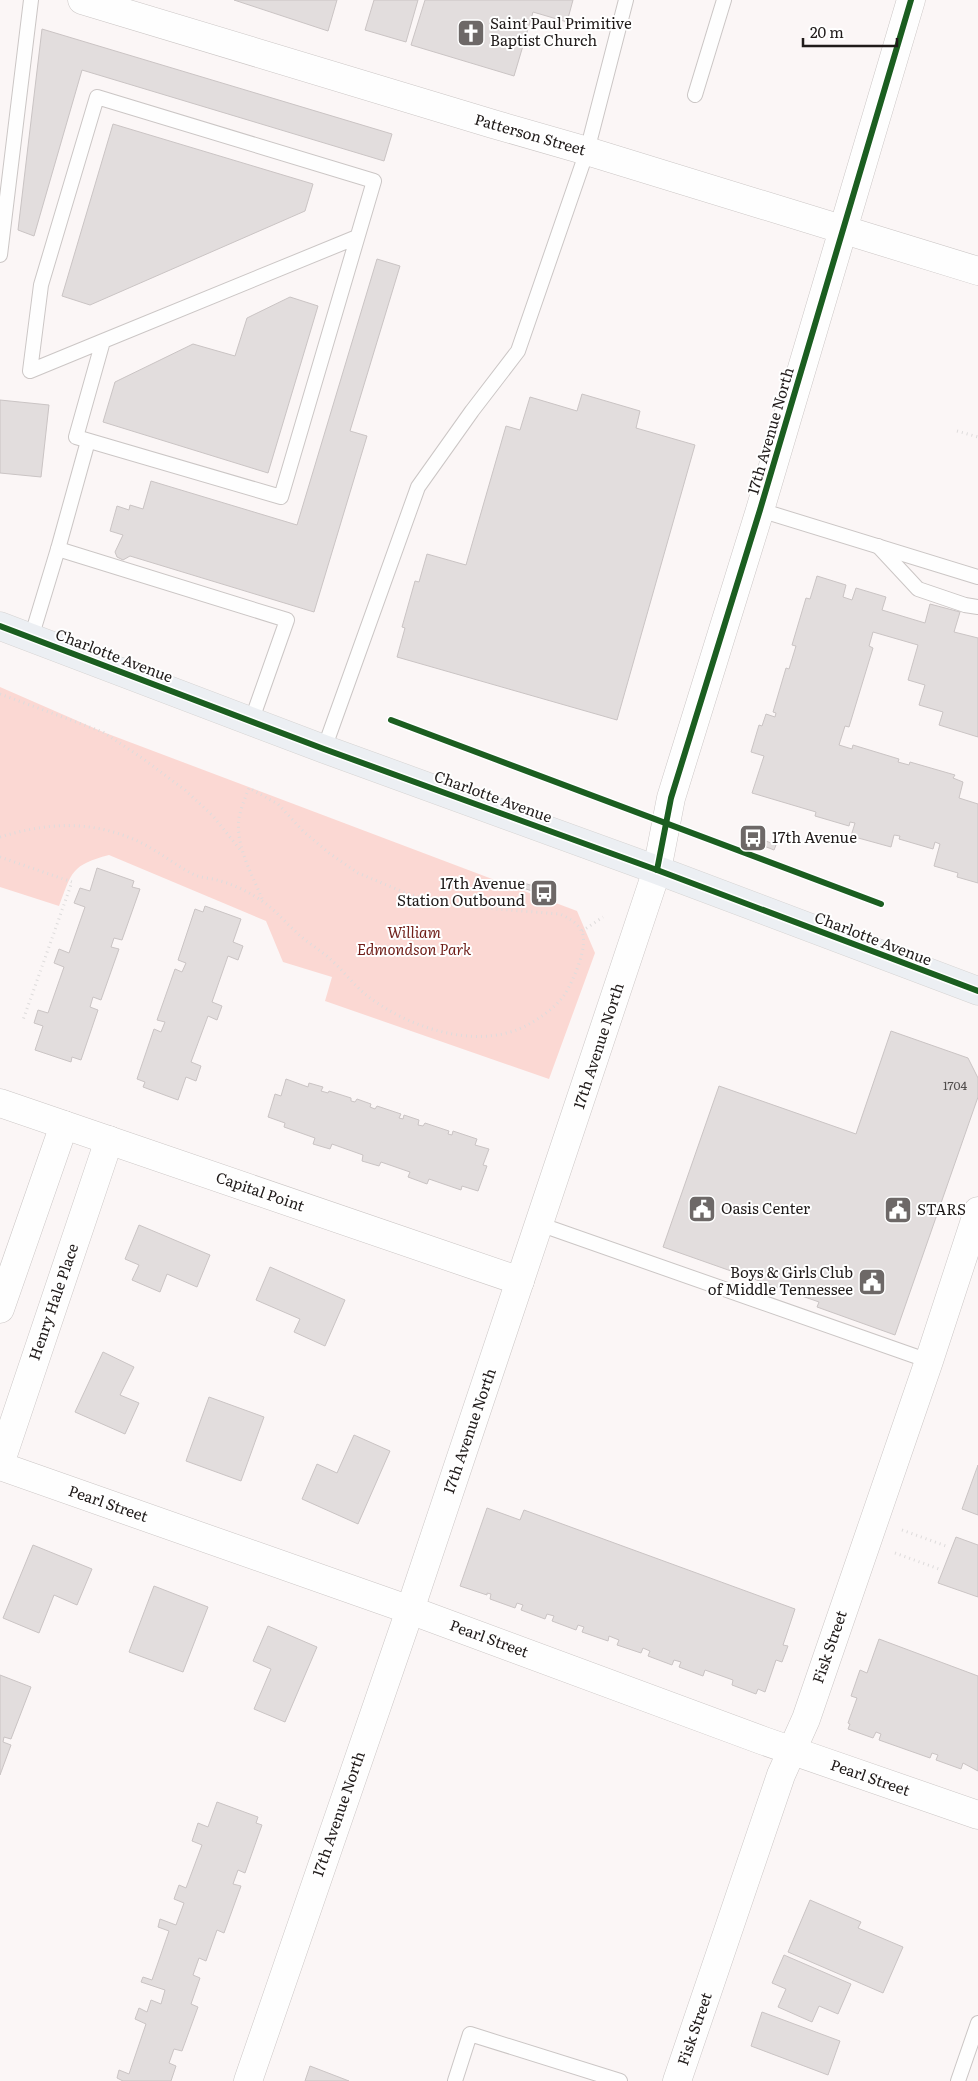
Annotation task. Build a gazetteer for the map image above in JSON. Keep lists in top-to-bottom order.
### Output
{
  "streets": {
    "main road": ["Charlotte Avenue"],
    "street": [
      "Patterson Street",
      "17th Avenue North",
      "Capital Point",
      "Henry Hale Place",
      "Pearl Street",
      "Fisk Street"
    ]
  },
  "crossings": [
    ["Patterson Street", "17th Avenue North"],
    ["17th Avenue North", "Charlotte Avenue"],
    ["17th Avenue North", "Capital Point"],
    ["17th Avenue North", "Pearl Street"],
    ["Capital Point", "Henry Hale Place"],
    ["Henry Hale Place", "Pearl Street"],
    ["Pearl Street", "Fisk Street"]
  ],
  "parks": ["William Edmondson Park"],
  "places": {
    "church": ["Saint Paul Primitive Baptist Church"],
    "bus stop": ["17th Avenue", "17th Avenue Station Outbound"],
    "public building": ["Oasis Center", "STARS", "Boys & Girls Club of Middle Tennessee"]
  },
  "house_numbers": ["1704"],
  "scale_bar": "20 m"
}
